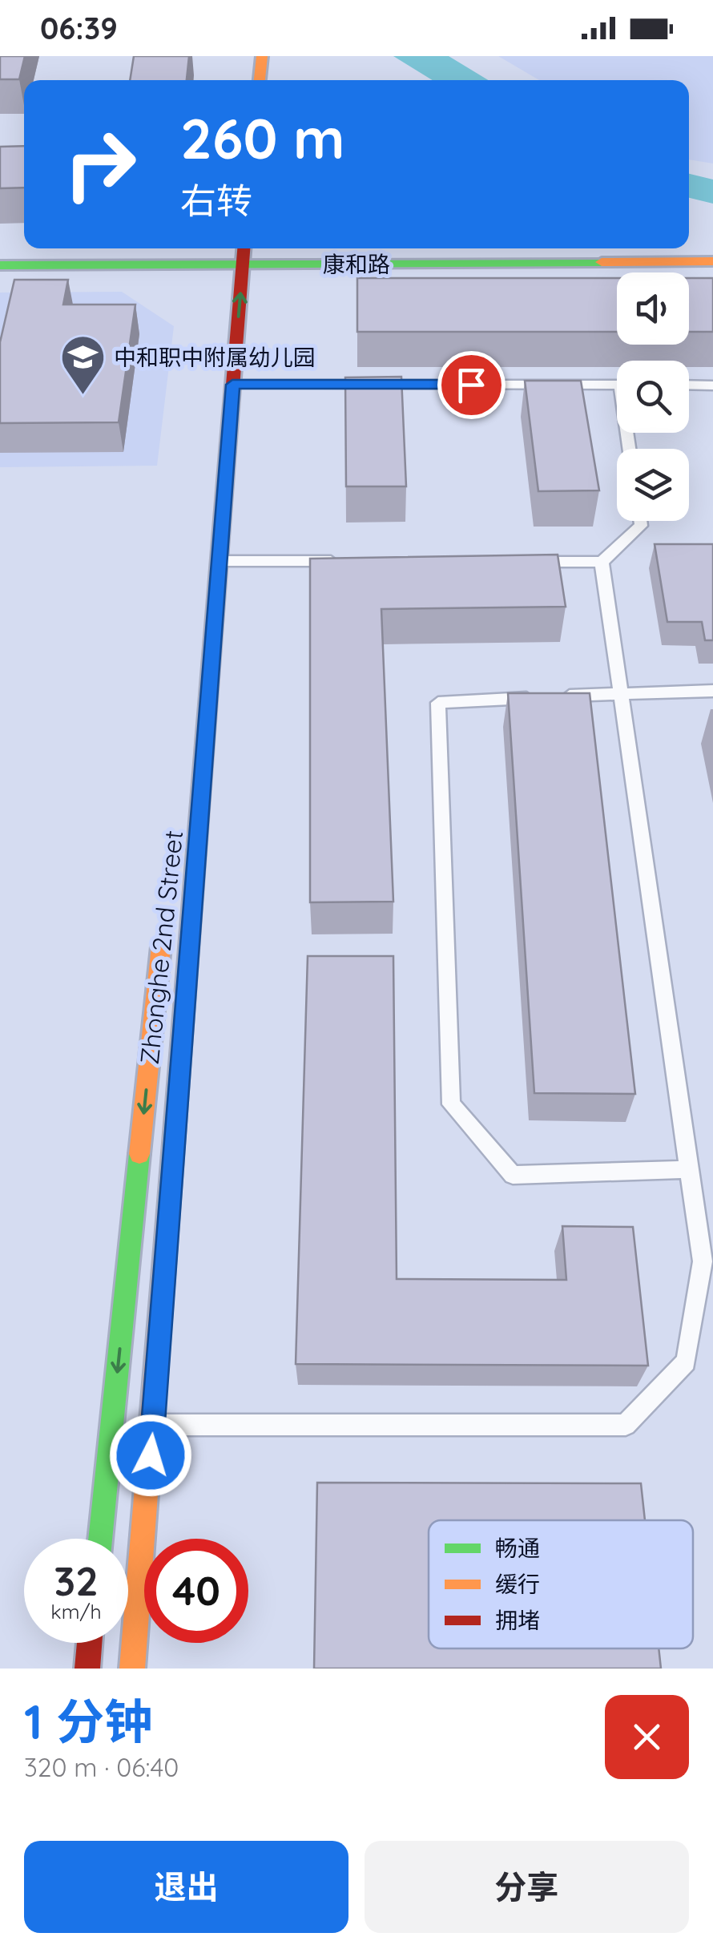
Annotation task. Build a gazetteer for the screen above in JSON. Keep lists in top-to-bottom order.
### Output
{
  "streets": {
    "street": ["康和路", "Zhonghe 2nd Street"]
  },
  "crossings": [
    ["康和路", "Zhonghe 2nd Street"]
  ],
  "places": {
    "school or university": ["中和职中附属幼儿园"]
  },
  "legend": ["畅通", "缓行", "拥堵"],
  "page": {
    "status": "06:39",
    "turn": ["260 m", "右转"],
    "speed": "32 km/h",
    "limit": "40",
    "heading": ["1 分钟", "320 m · 06:40"],
    "buttons": ["退出", "分享"]
  }
}
